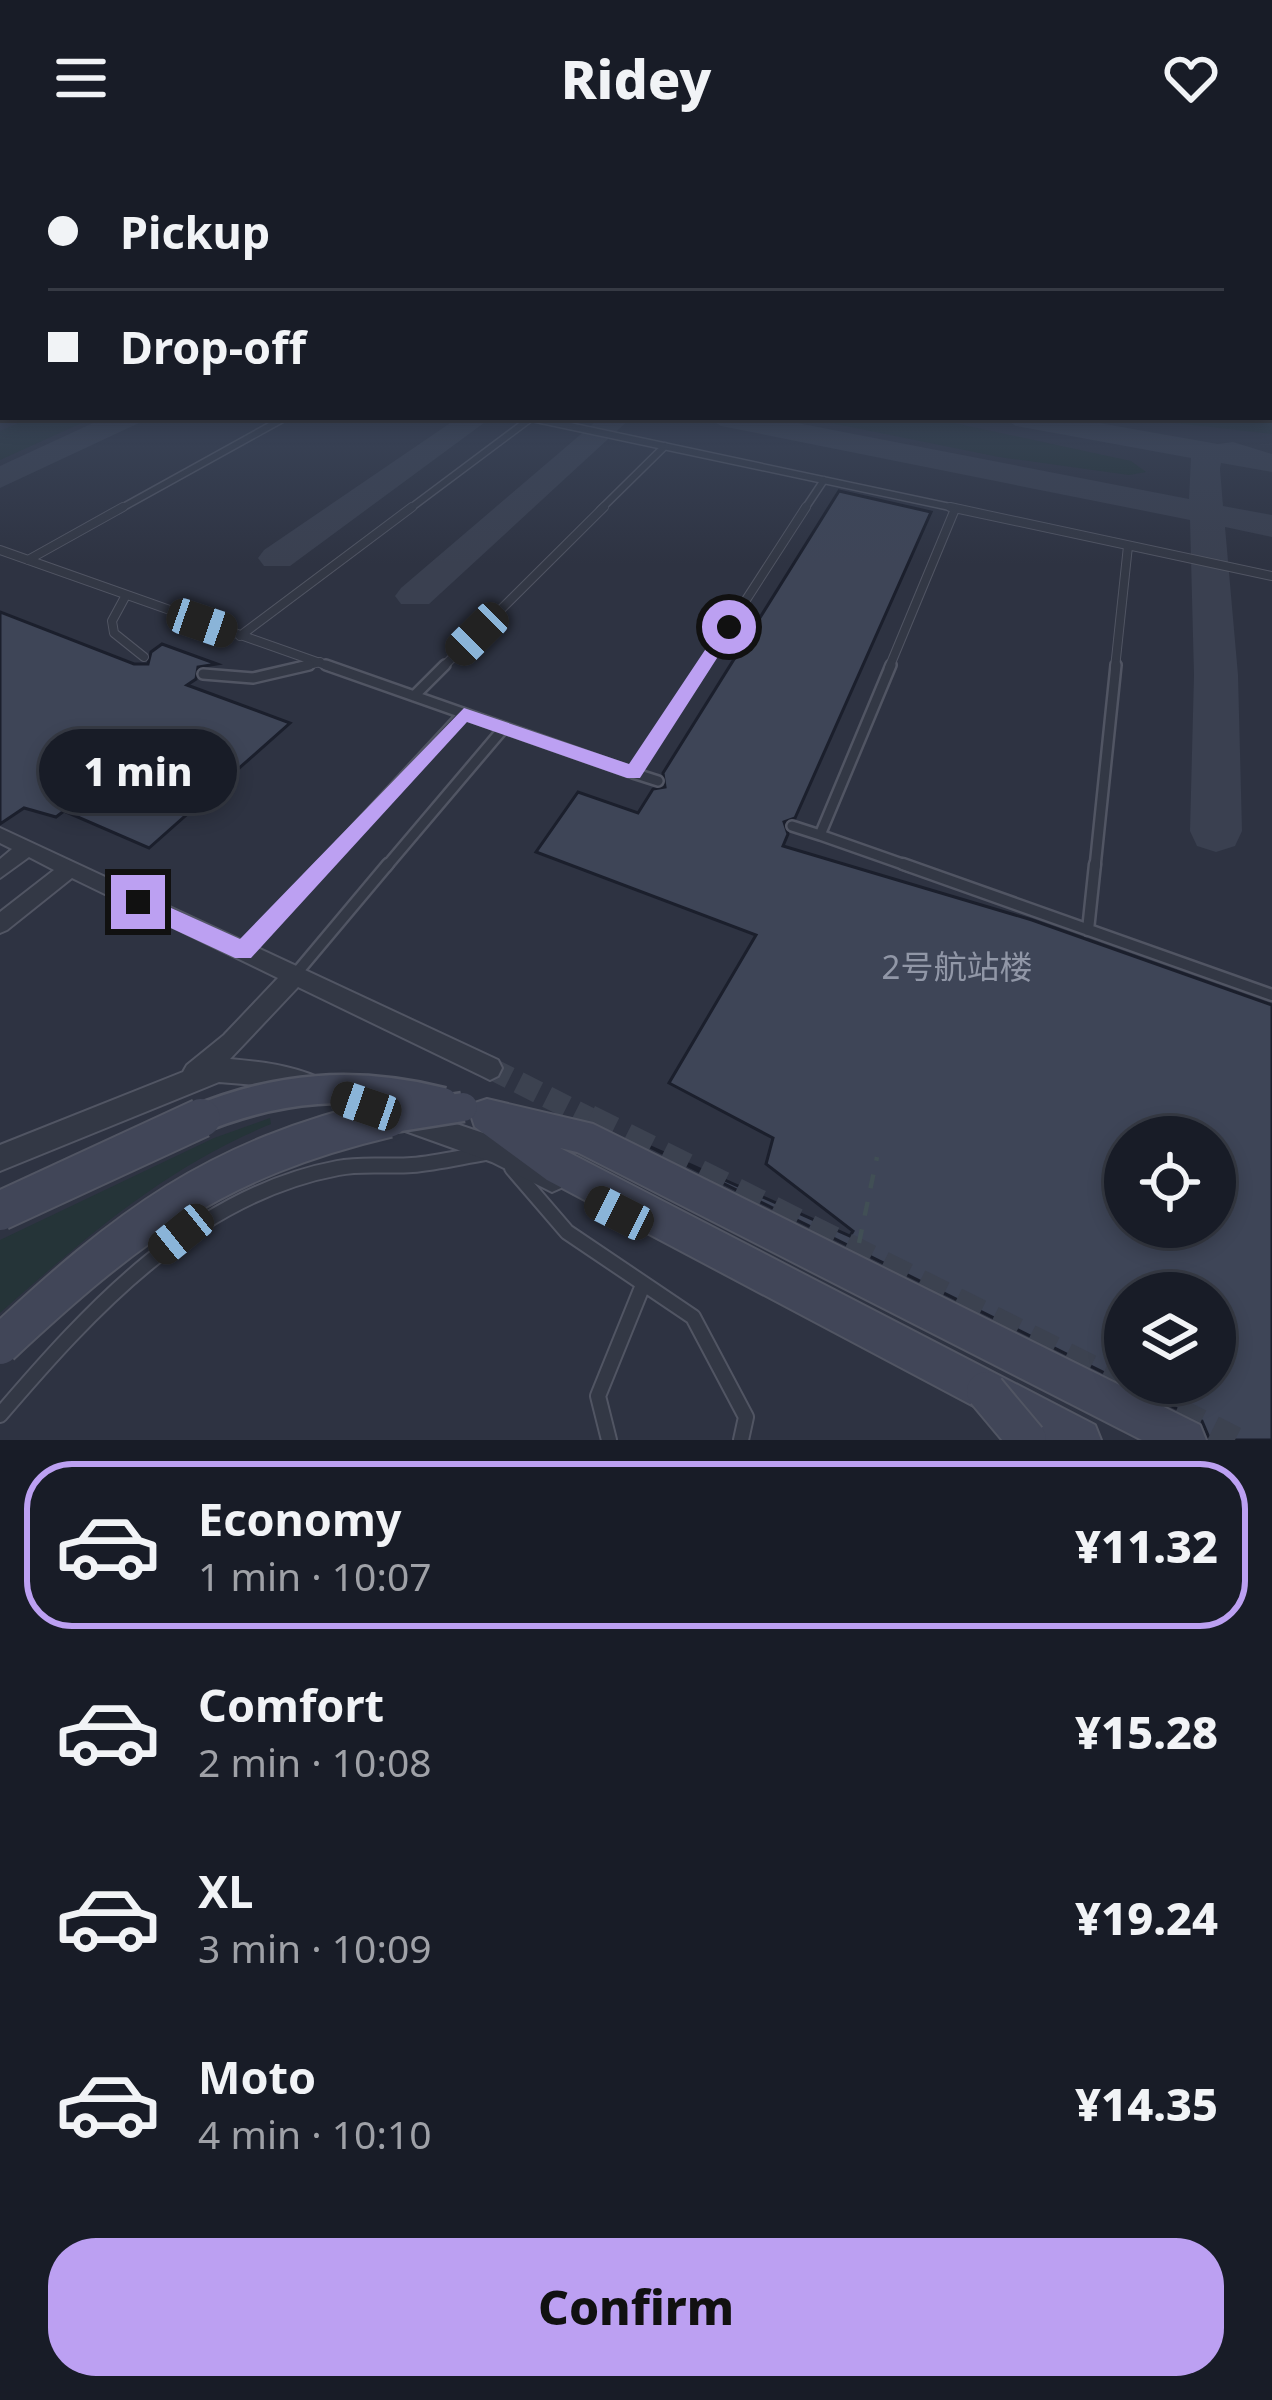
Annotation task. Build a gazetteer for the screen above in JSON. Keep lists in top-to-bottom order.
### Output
{
  "house_numbers": ["2号航站楼"],
  "page": {
    "header": "Ridey",
    "banner": ["Pickup", "Drop-off"],
    "bubble": "1 min",
    "list": [
      {
        "name": "Economy",
        "note": "1 min · 10:07",
        "value": "¥11.32"
      },
      {
        "name": "Comfort",
        "note": "2 min · 10:08",
        "value": "¥15.28"
      },
      {
        "name": "XL",
        "note": "3 min · 10:09",
        "value": "¥19.24"
      },
      {
        "name": "Moto",
        "note": "4 min · 10:10",
        "value": "¥14.35"
      }
    ],
    "buttons": "Confirm"
  }
}
